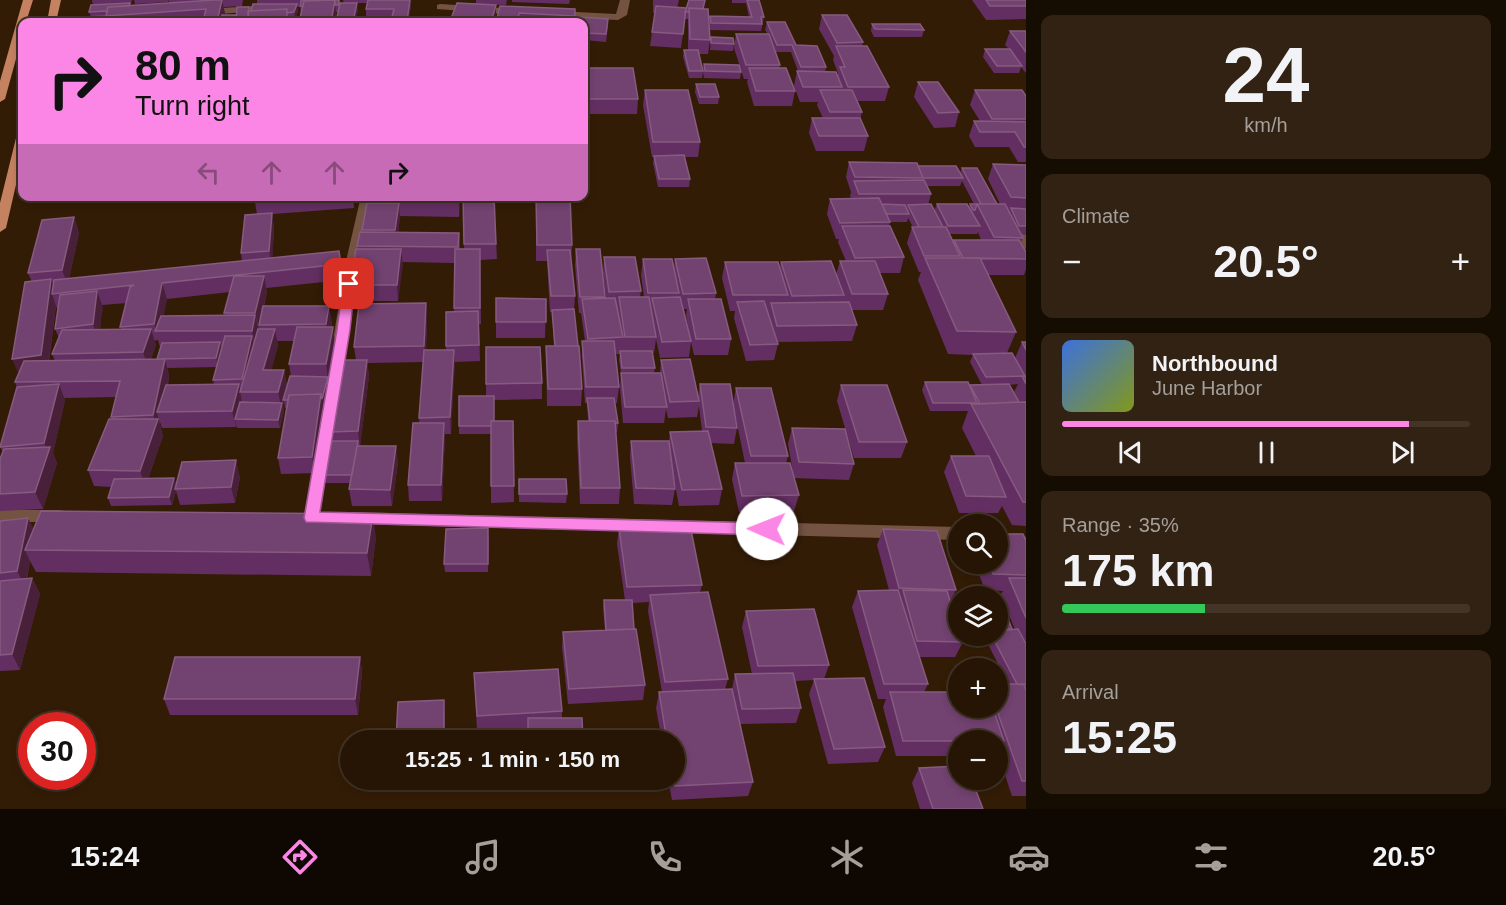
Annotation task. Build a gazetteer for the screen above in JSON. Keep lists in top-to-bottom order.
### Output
{
  "page": {
    "tile": [
      ["24", "km/h"],
      "Climate",
      ["Range · 35%", "175 km"],
      ["Arrival", "15:25"]
    ],
    "turn": ["80 m", "Turn right"],
    "heat": ["−", "20.5°", "+"],
    "song": ["Northbound", "June Harbor"],
    "map_buttons": ["+", "−"],
    "limit": "30",
    "trip": "15:25 · 1 min · 150 m",
    "tabs": ["15:24", "20.5°"]
  }
}
